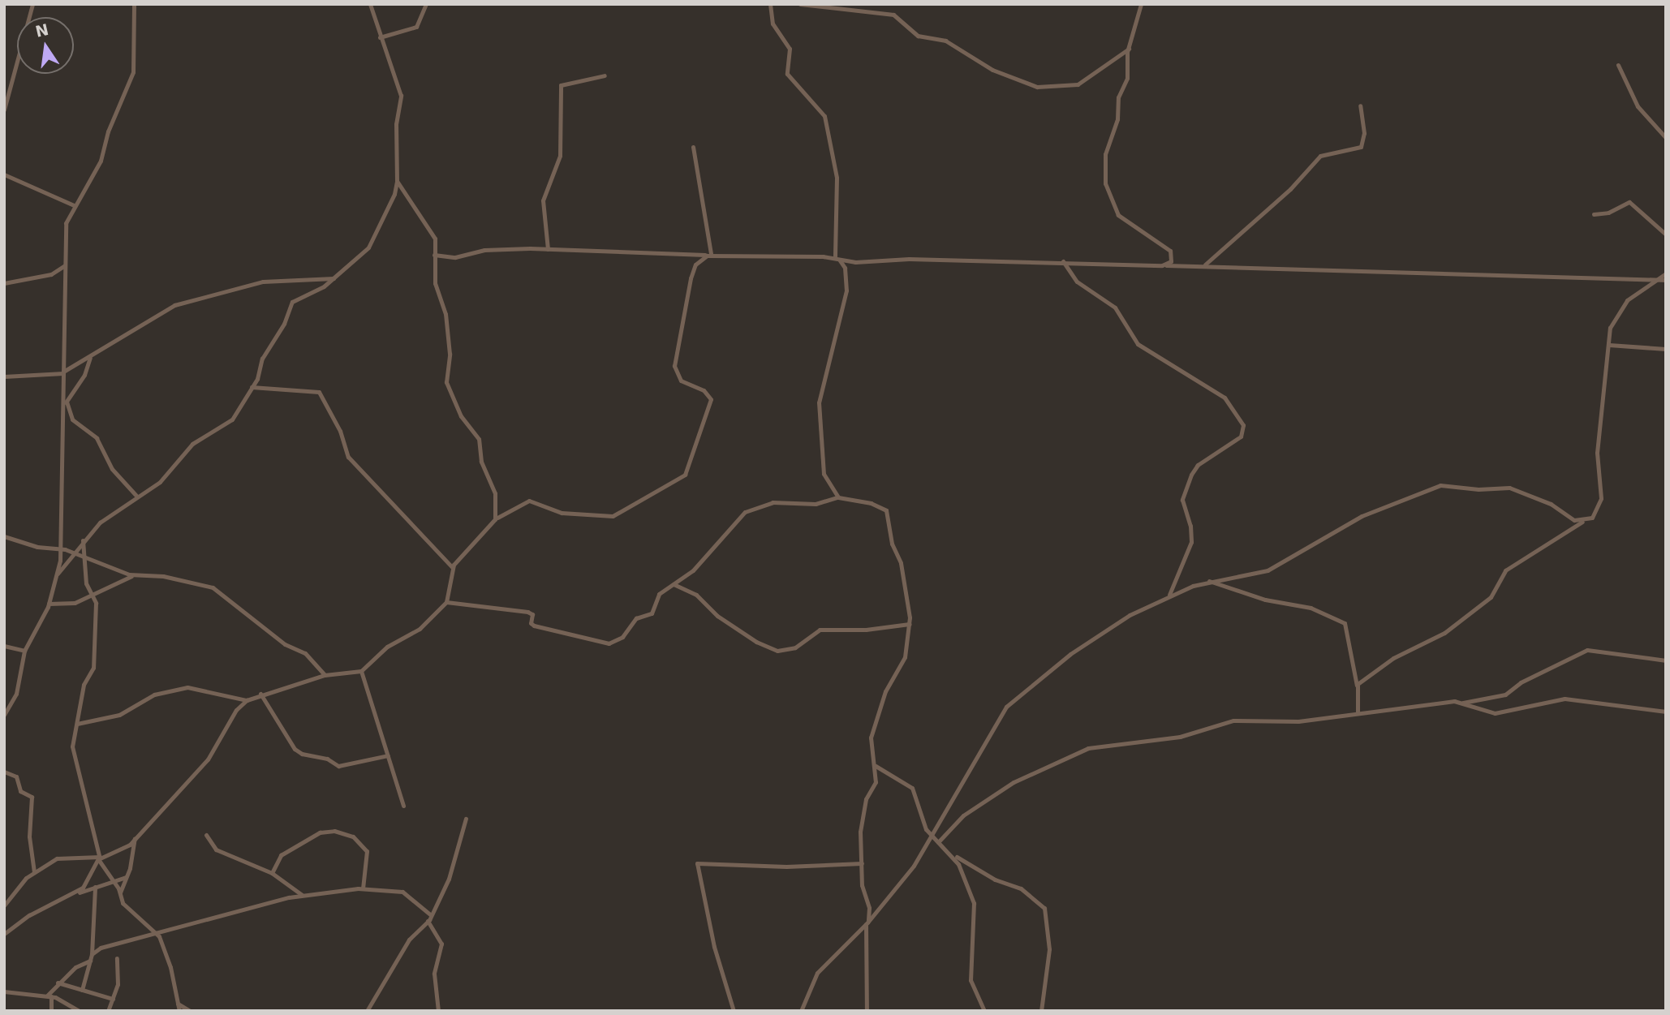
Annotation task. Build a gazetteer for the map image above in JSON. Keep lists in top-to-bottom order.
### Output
{
  "north": "top"
}
